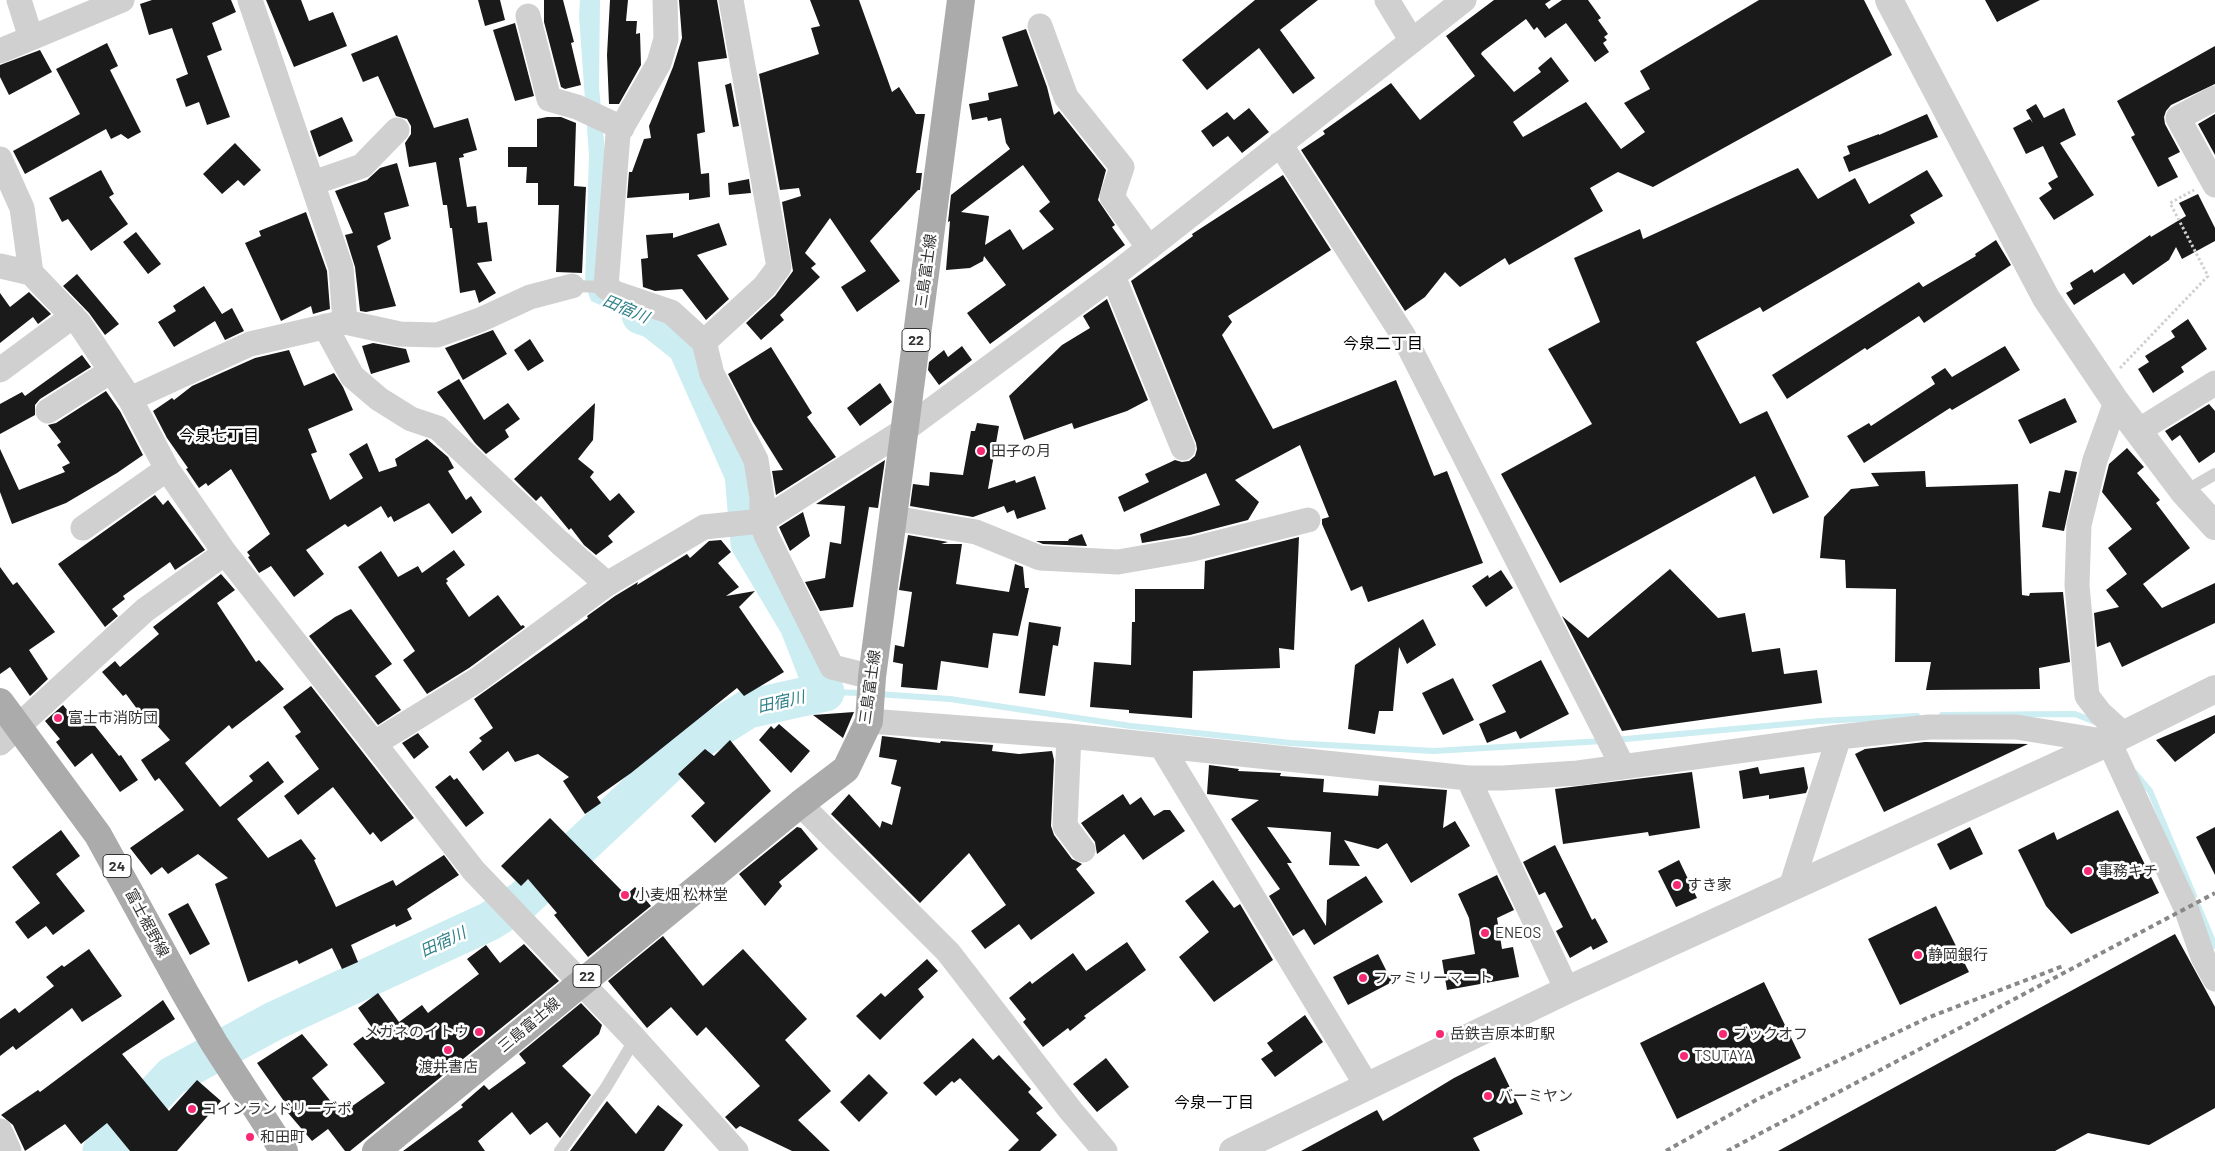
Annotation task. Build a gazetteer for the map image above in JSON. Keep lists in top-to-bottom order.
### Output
{
  "streets": {
    "main road": [
      "三島富士線",
      "22",
      "24",
      "富士裾野線"
    ]
  },
  "districts": ["今泉二丁目", "今泉七丁目", "今泉一丁目"],
  "water": ["田宿川"],
  "places": [
    "田子の月",
    "富士市消防団",
    "事務キチ",
    "すき家",
    "小麦畑 松林堂",
    "ENEOS",
    "静岡銀行",
    "ファミリーマート",
    "メガネのイトウ",
    "岳鉄吉原本町駅",
    "ブックオフ",
    "渡井書店",
    "TSUTAYA",
    "バーミヤン",
    "コインランドリーデポ",
    "和田町"
  ]
}
